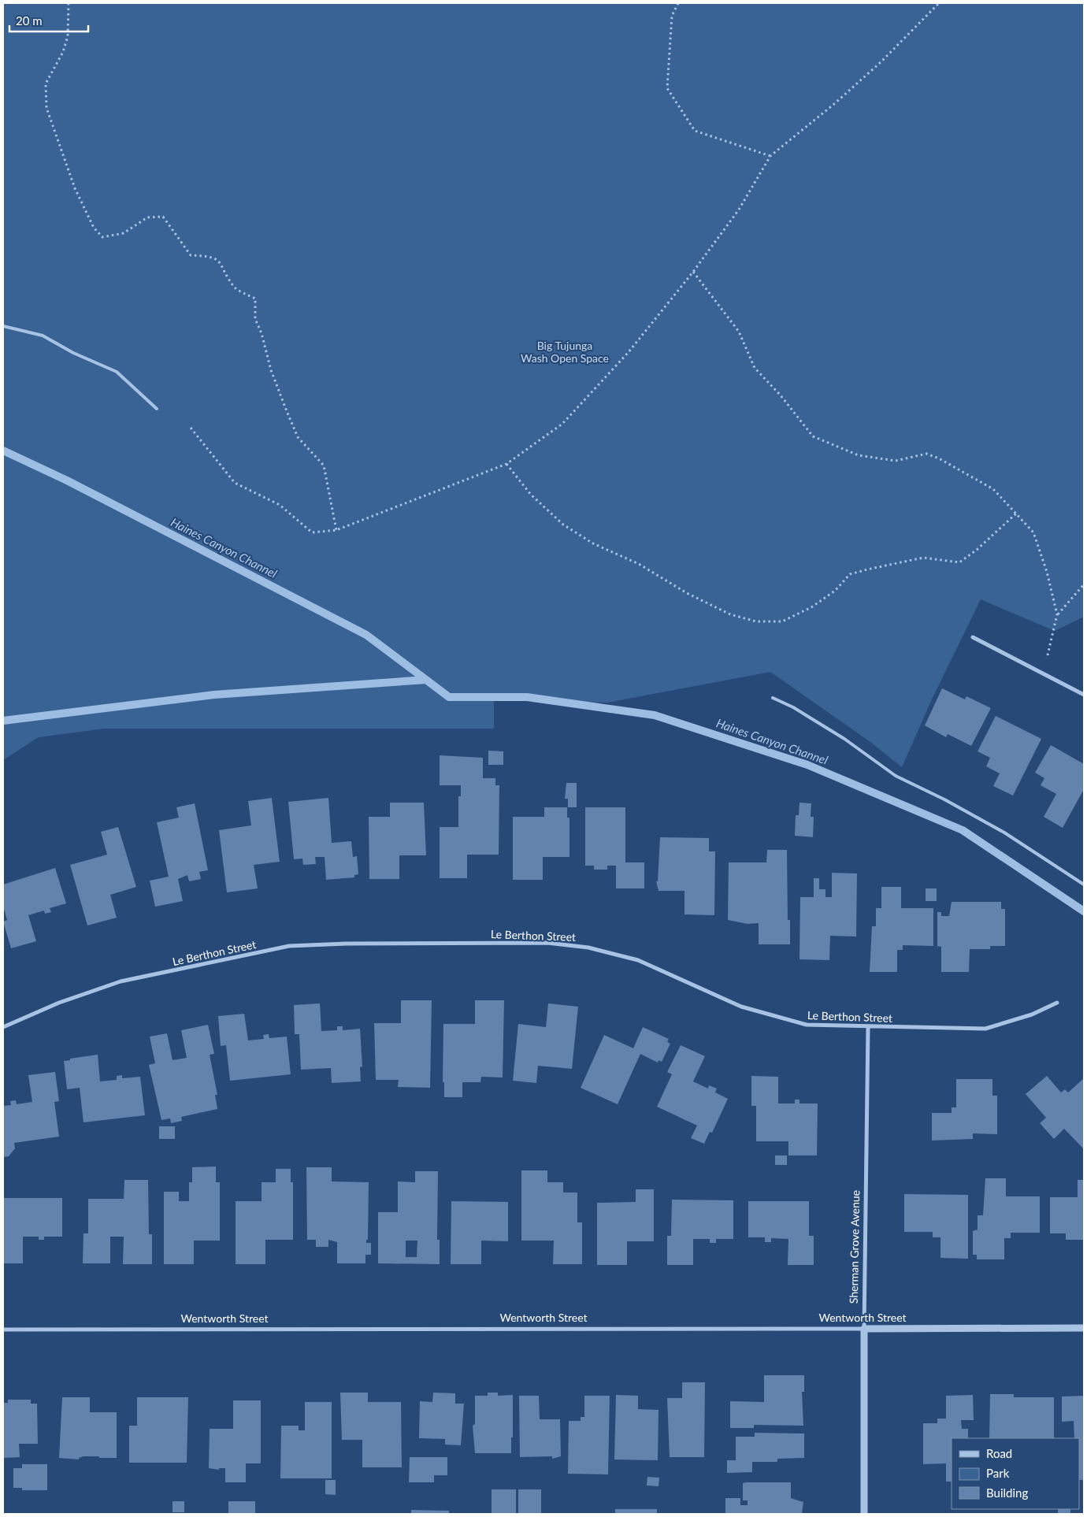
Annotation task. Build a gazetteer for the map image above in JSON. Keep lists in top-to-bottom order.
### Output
{
  "streets": {
    "street": ["Le Berthon Street", "Sherman Grove Avenue", "Wentworth Street"]
  },
  "crossings": [
    ["Le Berthon Street", "Sherman Grove Avenue"],
    ["Sherman Grove Avenue", "Wentworth Street"]
  ],
  "water": ["Haines Canyon Channel"],
  "parks": ["Big Tujunga Wash Open Space"],
  "legend": ["Road", "Park", "Building"],
  "scale_bar": "20 m"
}
